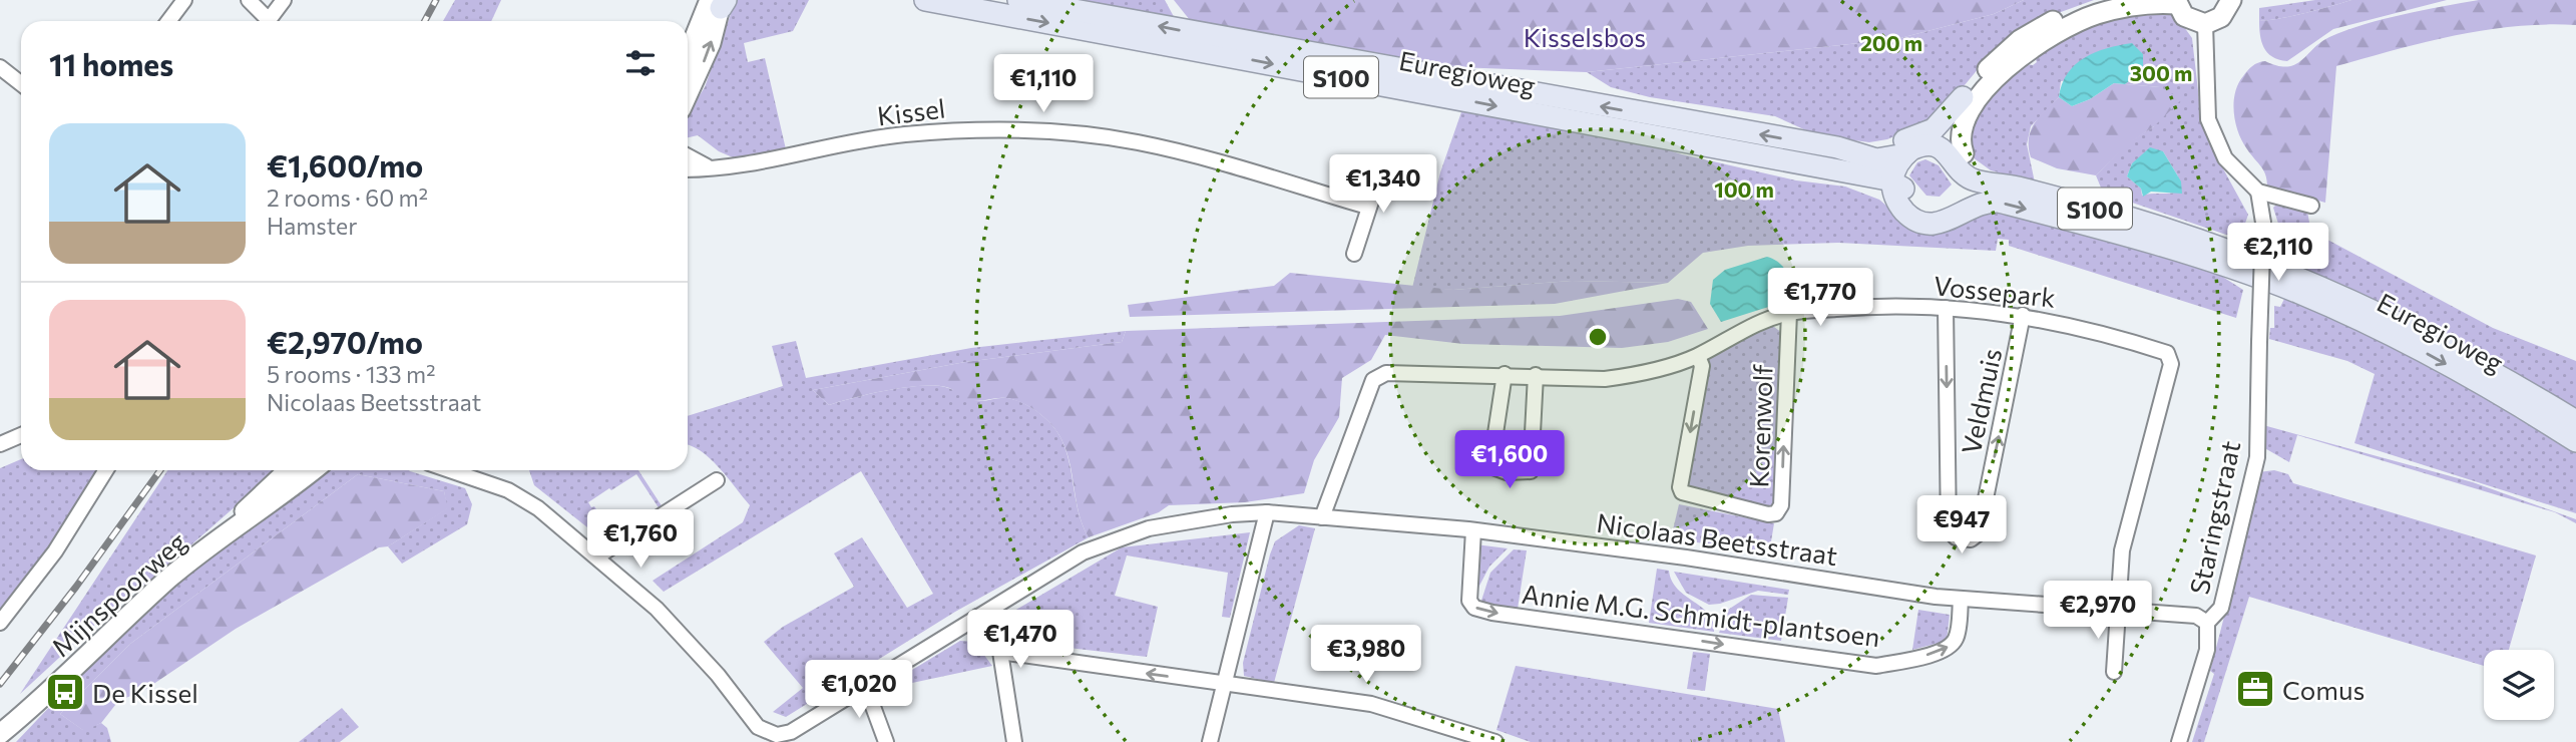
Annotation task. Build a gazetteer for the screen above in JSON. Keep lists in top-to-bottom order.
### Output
{
  "streets": {
    "main road": ["Euregioweg", "S100"],
    "street": [
      "Kissel",
      "Vossepark",
      "Veldmuis",
      "Korenwolf",
      "Staringstraat",
      "Nicolaas Beetsstraat",
      "Mijnspoorweg",
      "Annie M.G. Schmidt-plantsoen"
    ]
  },
  "crossings": [
    ["Vossepark", "Veldmuis"],
    ["Vossepark", "Korenwolf"],
    ["Vossepark", "Nicolaas Beetsstraat"],
    ["Staringstraat", "Nicolaas Beetsstraat"],
    ["Nicolaas Beetsstraat", "Annie M.G. Schmidt-plantsoen"]
  ],
  "one_way": ["Annie M.G. Schmidt-plantsoen"],
  "parks": ["Kisselsbos"],
  "places": {
    "office": ["Comus"],
    "bus stop": ["De Kissel"]
  },
  "page": {
    "heading": "11 homes",
    "price": [
      "€1,110",
      "€1,340",
      "€2,110",
      "€1,770",
      "€1,600",
      "€947",
      "€1,760",
      "€2,970",
      "€1,470",
      "€3,980",
      "€1,020"
    ],
    "list": [
      {
        "name": "€1,600/mo",
        "note": "2 rooms · 60 m² · Hamster"
      },
      {
        "name": "€2,970/mo",
        "note": "5 rooms · 133 m² · Nicolaas Beetsstraat"
      }
    ]
  },
  "rings": ["200 m", "300 m", "100 m"]
}
